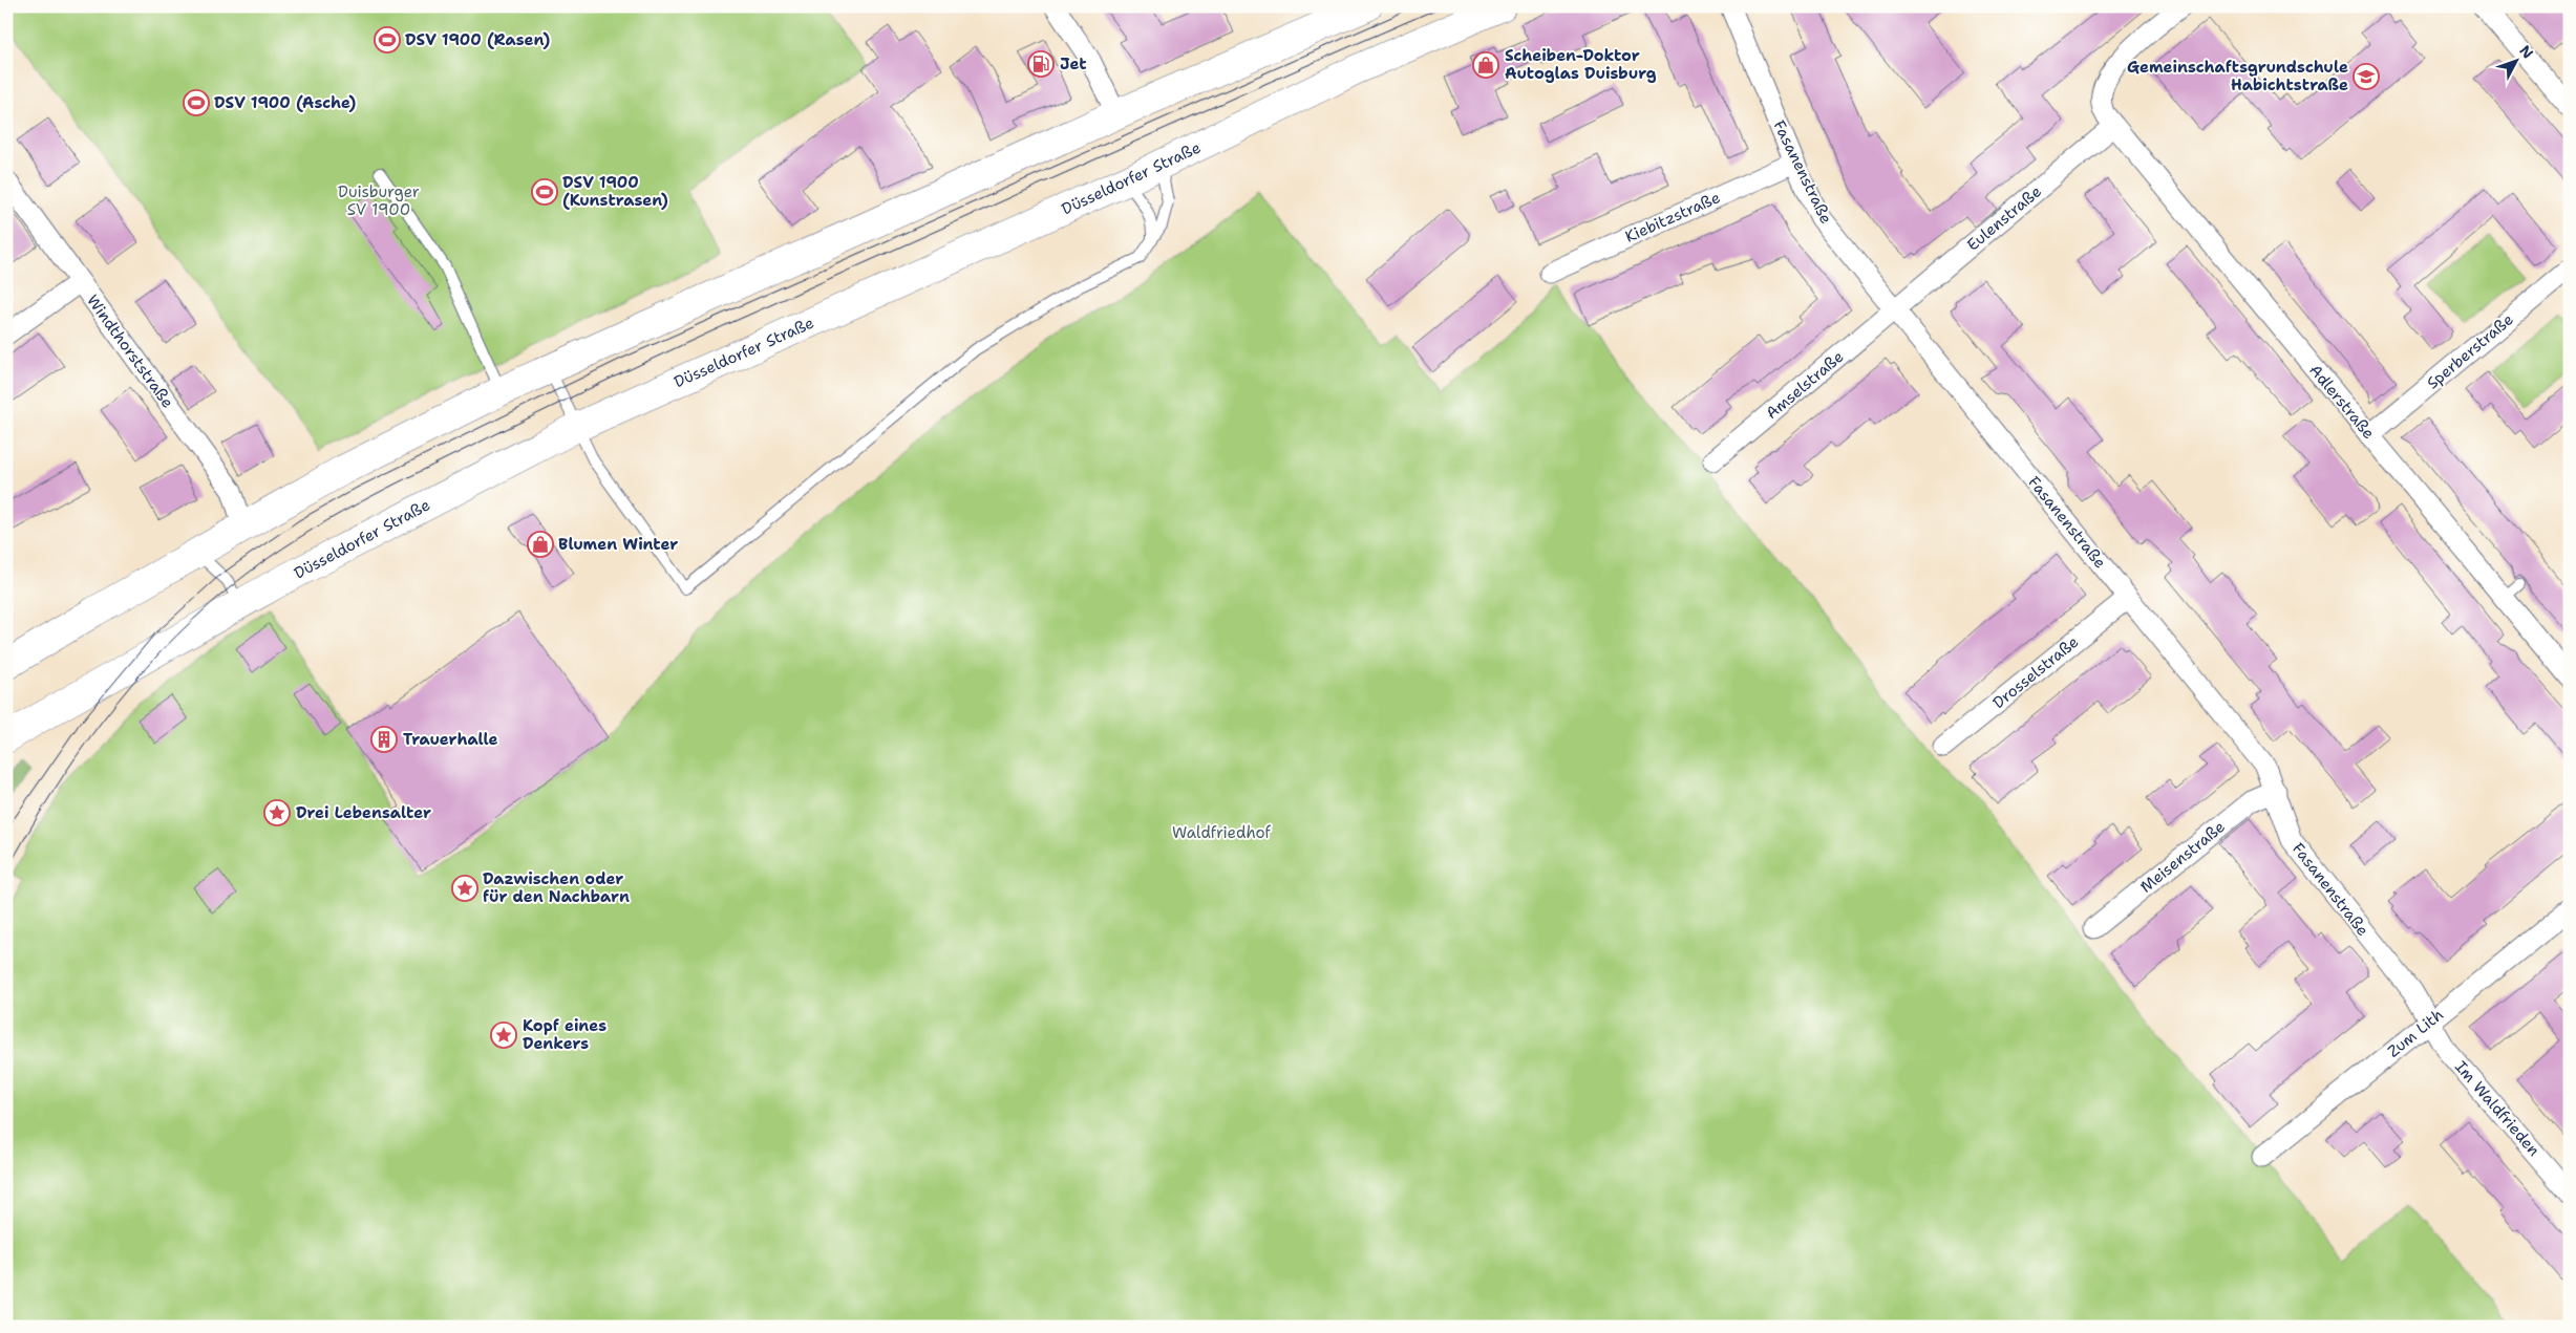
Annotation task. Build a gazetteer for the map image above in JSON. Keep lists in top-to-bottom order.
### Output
{
  "streets": {
    "main road": ["Düsseldorfer Straße"],
    "street": [
      "Fasanenstraße",
      "Kiebitzstraße",
      "Eulenstraße",
      "Windthorststraße",
      "Sperberstraße",
      "Amselstraße",
      "Adlerstraße",
      "Drosselstraße",
      "Meisenstraße",
      "Zum Lith",
      "Im Waldfrieden"
    ]
  },
  "crossings": [
    ["Fasanenstraße", "Kiebitzstraße"],
    ["Fasanenstraße", "Eulenstraße"],
    ["Fasanenstraße", "Amselstraße"],
    ["Fasanenstraße", "Drosselstraße"],
    ["Fasanenstraße", "Meisenstraße"],
    ["Fasanenstraße", "Zum Lith"],
    ["Fasanenstraße", "Im Waldfrieden"],
    ["Eulenstraße", "Amselstraße"],
    ["Eulenstraße", "Adlerstraße"],
    ["Sperberstraße", "Adlerstraße"],
    ["Zum Lith", "Im Waldfrieden"]
  ],
  "parks": ["Duisburger SV 1900", "Waldfriedhof"],
  "places": {
    "sports": ["DSV 1900 (Rasen)", "DSV 1900 (Asche)", "DSV 1900 (Kunstrasen)"],
    "fuel station": ["Jet"],
    "shop": ["Scheiben-Doktor Autoglas Duisburg", "Blumen Winter"],
    "school or university": ["Gemeinschaftsgrundschule Habichtstraße"],
    "building": ["Trauerhalle"],
    "place": ["Drei Lebensalter", "Dazwischen oder für den Nachbarn", "Kopf eines Denkers"]
  },
  "north": "top right"
}
